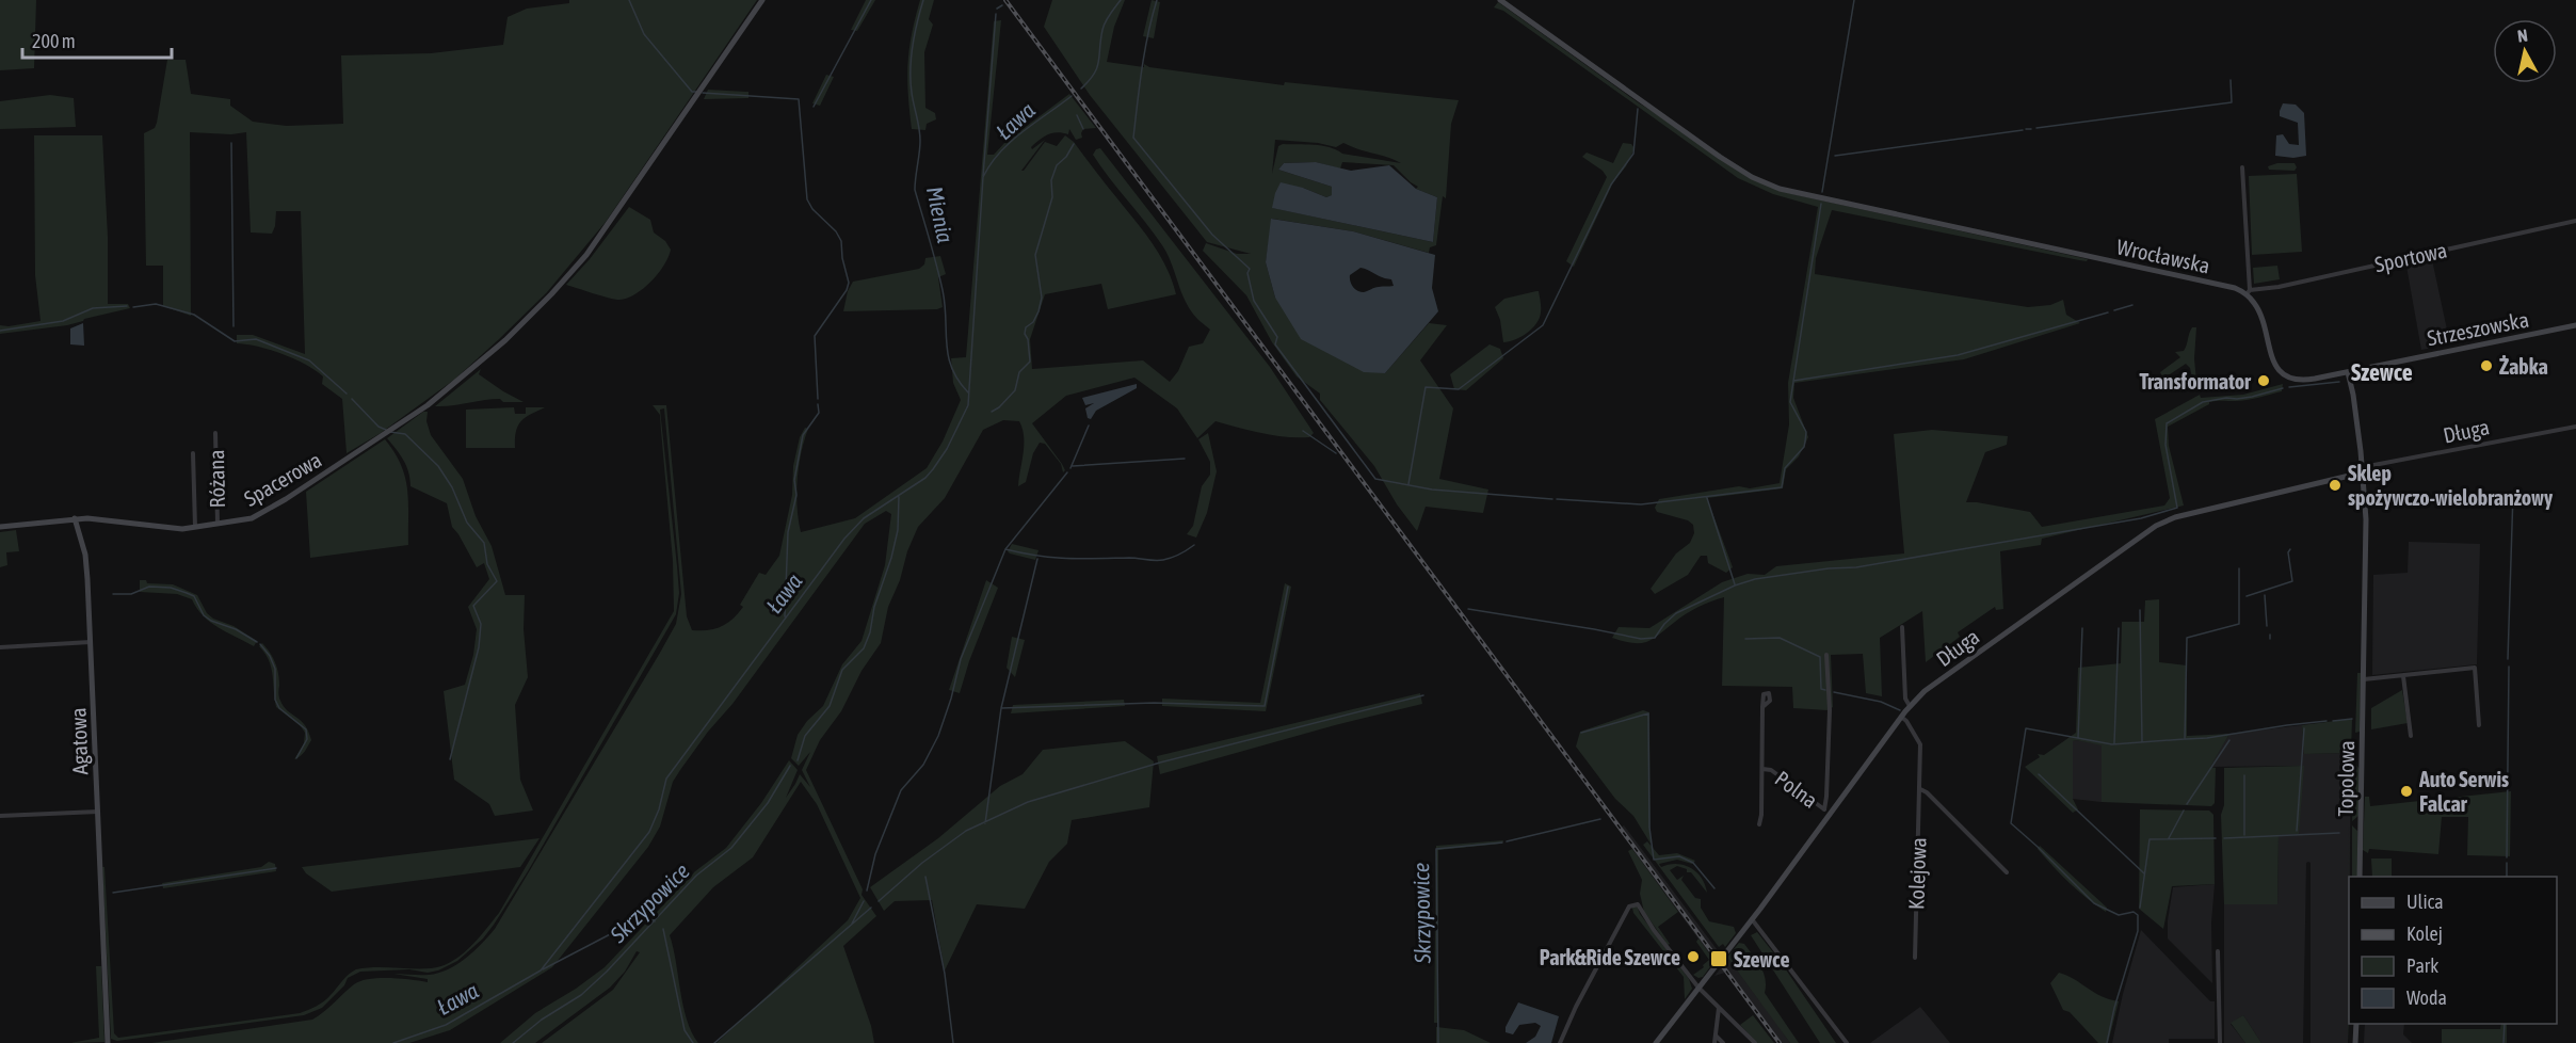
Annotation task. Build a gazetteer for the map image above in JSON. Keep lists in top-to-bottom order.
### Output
{
  "streets": {
    "street": [
      "Wrocławska",
      "Sportowa",
      "Strzeszowska",
      "Długa",
      "Różana",
      "Spacerowa",
      "Agatowa",
      "Topolowa",
      "Polna",
      "Kolejowa"
    ]
  },
  "crossings": [
    ["Wrocławska", "Sportowa"],
    ["Długa", "Polna"],
    ["Długa", "Kolejowa"],
    ["Różana", "Spacerowa"],
    ["Spacerowa", "Agatowa"]
  ],
  "districts": ["Szewce"],
  "water": ["Ława", "Mienia", "Skrzypowice"],
  "places": {
    "other": [
      "Żabka",
      "Transformator",
      "Sklep spożywczo-wielobranżowy",
      "Auto Serwis Falcar",
      "Park&Ride Szewce"
    ],
    "transit": ["Szewce"]
  },
  "legend": [
    "Ulica",
    "Kolej",
    "Park",
    "Woda"
  ],
  "scale_bar": "200 m",
  "north": "top"
}
